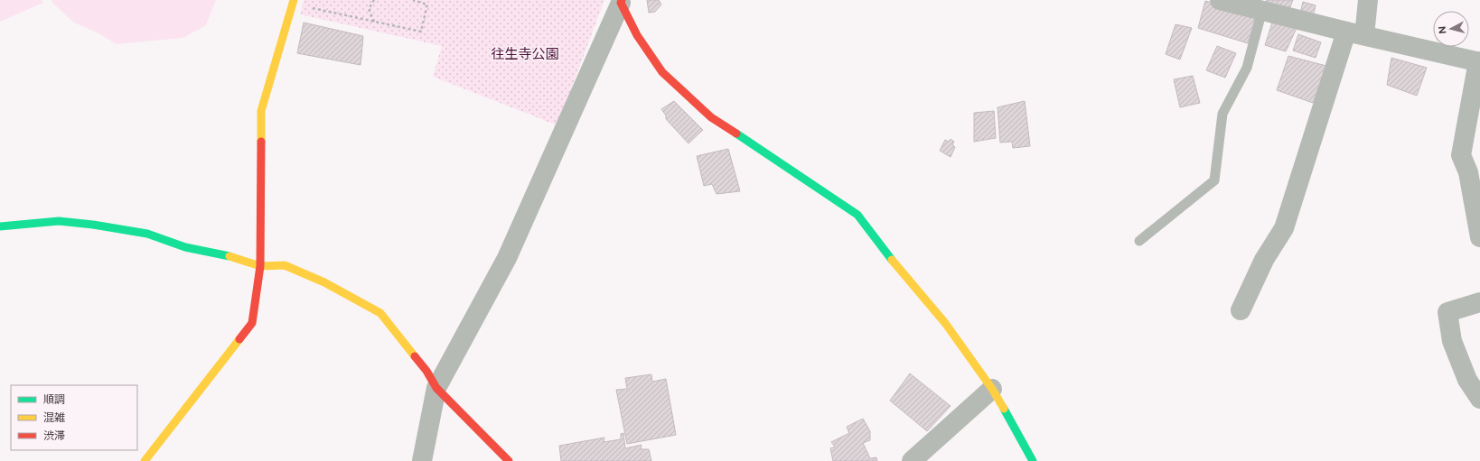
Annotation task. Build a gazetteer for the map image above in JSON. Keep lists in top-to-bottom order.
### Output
{
  "parks": ["往生寺公園"],
  "legend": ["順調", "混雑", "渋滞"],
  "north": "left"
}
